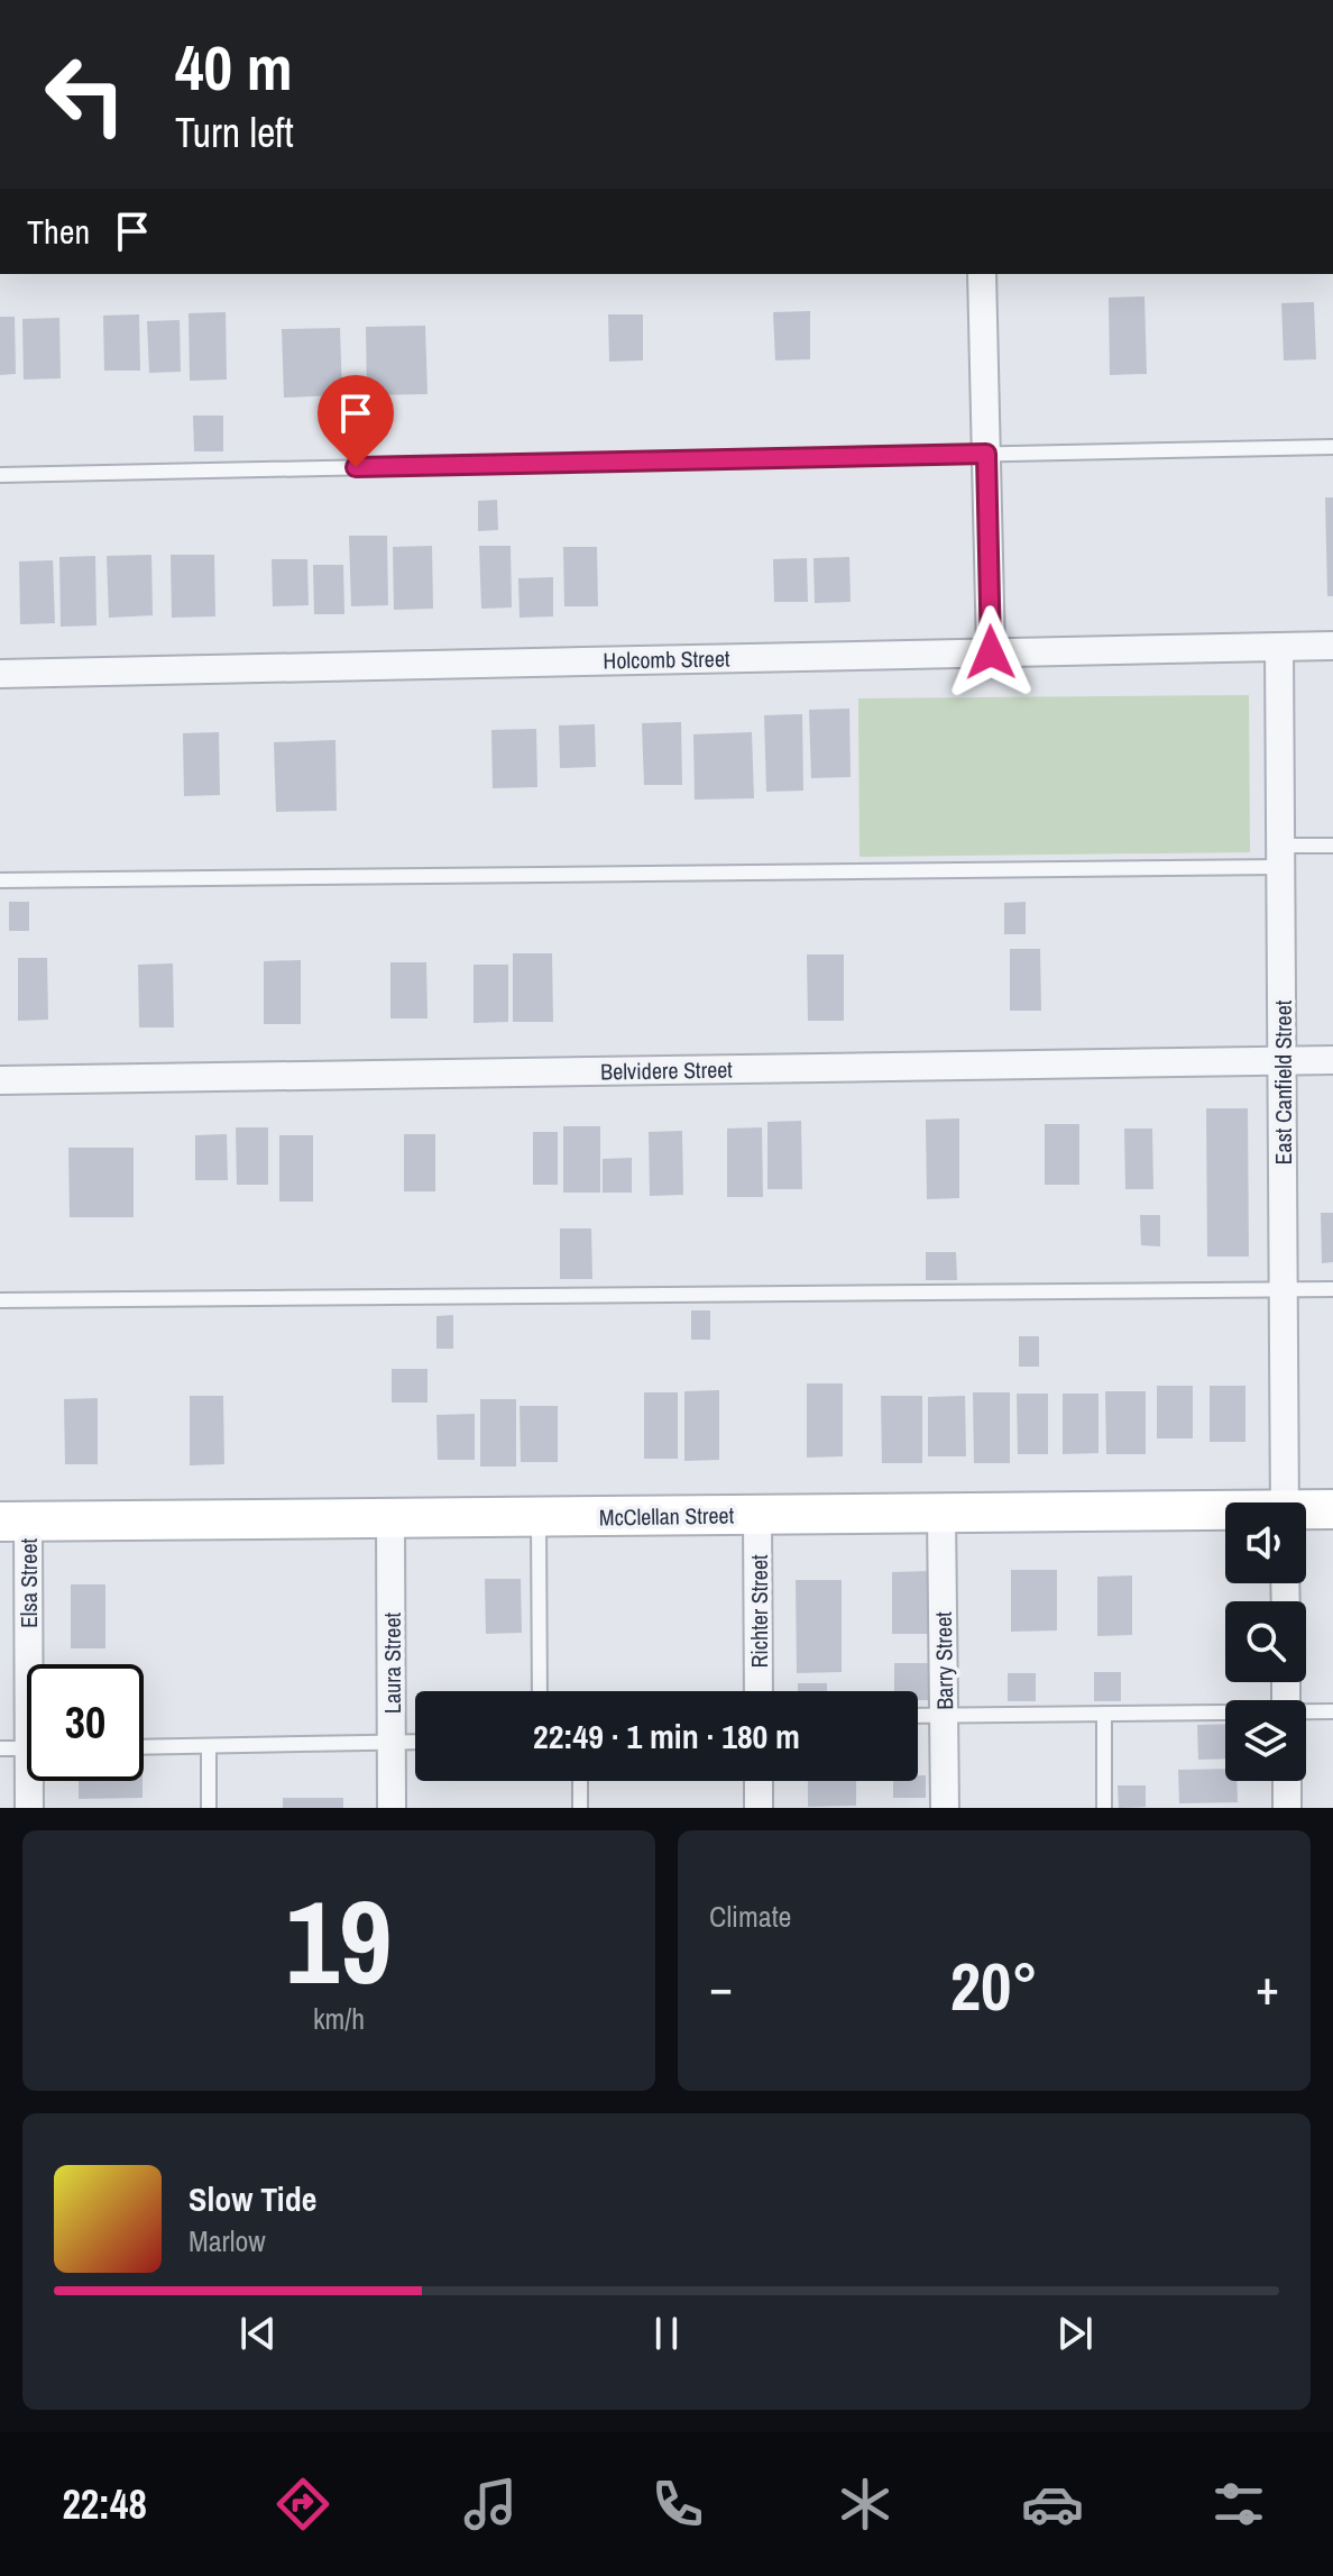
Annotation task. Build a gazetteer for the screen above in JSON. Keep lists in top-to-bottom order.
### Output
{
  "streets": {
    "street": [
      "Holcomb Street",
      "Belvidere Street",
      "East Canfield Street",
      "McClellan Street",
      "Elsa Street",
      "Richter Street",
      "Barry Street",
      "Laura Street"
    ]
  },
  "crossings": [
    ["Holcomb Street", "East Canfield Street"],
    ["Belvidere Street", "East Canfield Street"],
    ["McClellan Street", "Elsa Street"],
    ["McClellan Street", "Richter Street"],
    ["McClellan Street", "Barry Street"],
    ["McClellan Street", "Laura Street"]
  ],
  "page": {
    "turn": ["40 m", "Turn left"],
    "then": "Then",
    "limit": "30",
    "trip": "22:49 · 1 min · 180 m",
    "tile": [
      ["19", "km/h"],
      "Climate"
    ],
    "heat": ["−", "20°", "+"],
    "song": ["Slow Tide", "Marlow"],
    "tabs": "22:48"
  }
}
